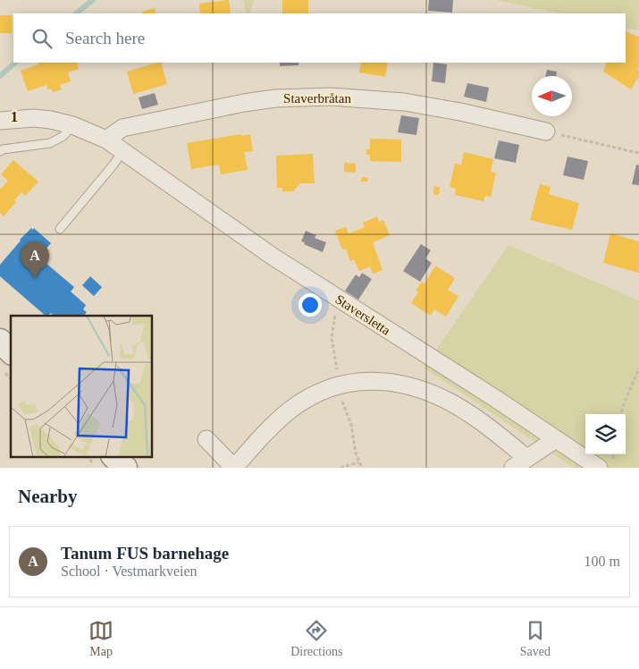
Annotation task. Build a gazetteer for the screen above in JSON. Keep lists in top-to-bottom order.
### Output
{
  "streets": {
    "street": ["Staverbråtan", "Staversletta"]
  },
  "crossings": [
    ["Staverbråtan", "Staversletta"]
  ],
  "north": "left",
  "page": {
    "search": "Search here",
    "pins": "A",
    "heading": "Nearby",
    "list": [
      {
        "mark": "A",
        "name": "Tanum FUS barnehage",
        "note": "School · Vestmarkveien",
        "value": "100 m"
      }
    ],
    "nav": ["Map", "Directions", "Saved"]
  },
  "grid": {
    "rows": ["1"]
  }
}
